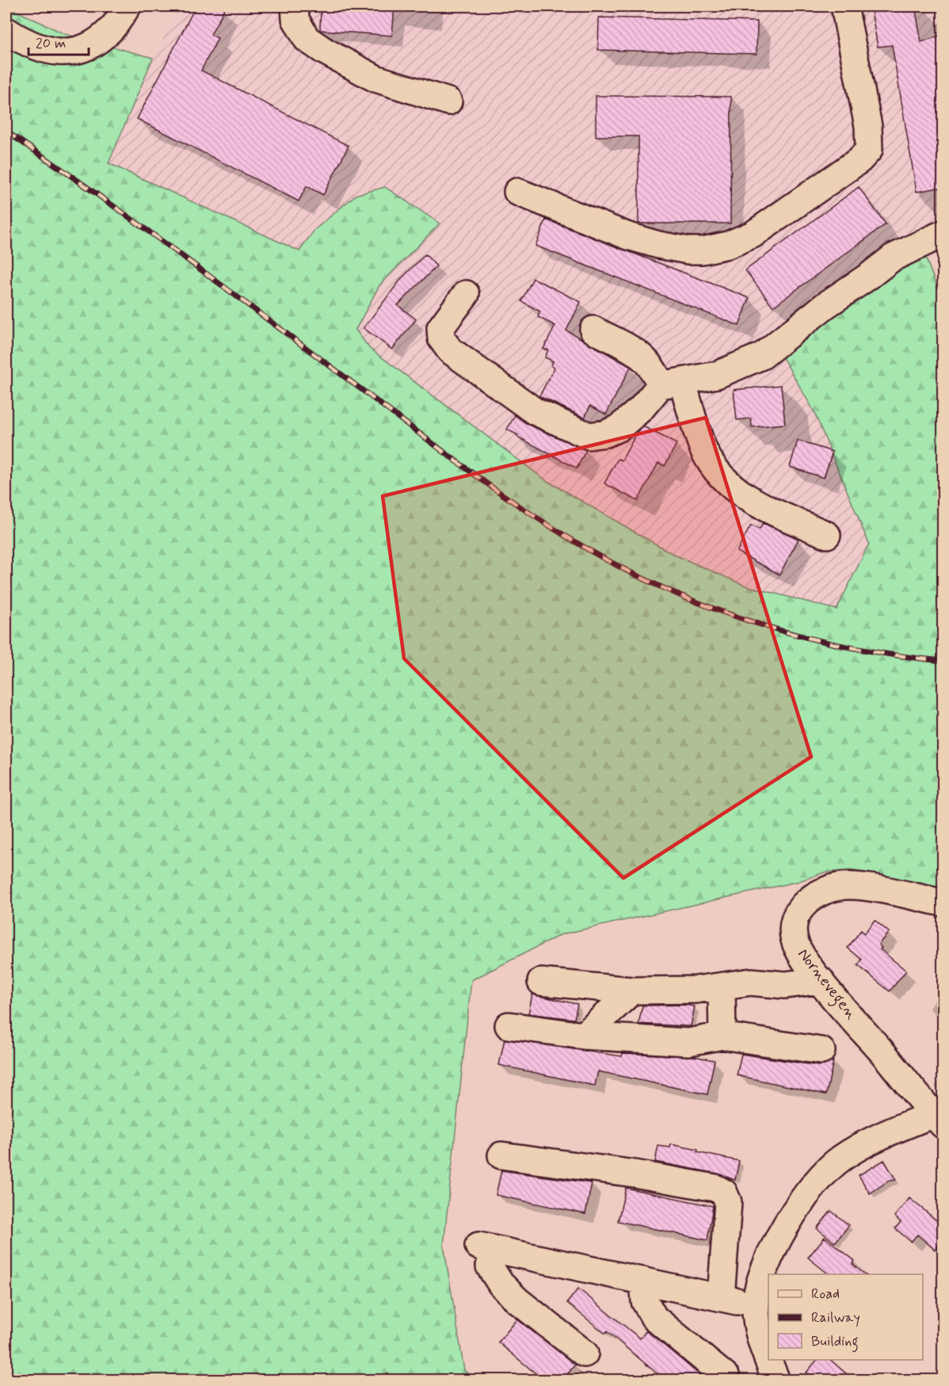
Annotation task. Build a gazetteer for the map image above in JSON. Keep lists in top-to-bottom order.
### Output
{
  "streets": {
    "street": ["Nornevegen"]
  },
  "legend": ["Road", "Railway", "Building"],
  "scale_bar": "20 m"
}
